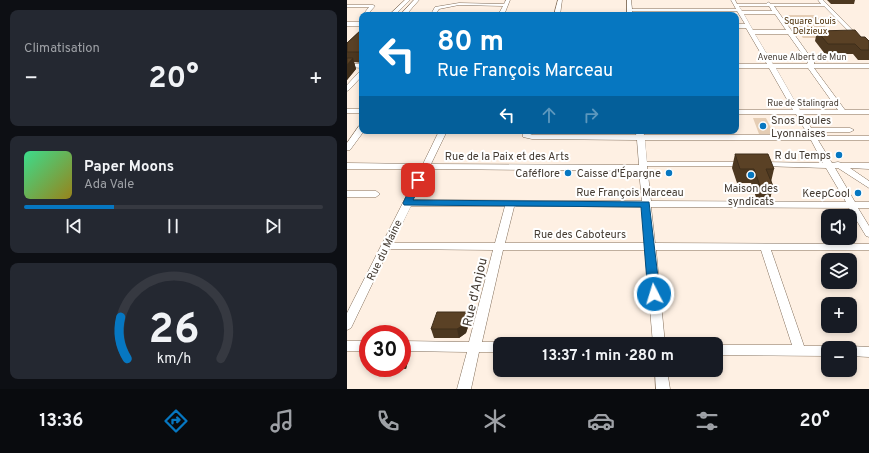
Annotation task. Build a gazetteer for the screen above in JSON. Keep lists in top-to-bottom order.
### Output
{
  "streets": {
    "street": [
      "Avenue Albert de Mun",
      "Rue de Stalingrad",
      "Rue de la Paix et des Arts",
      "Rue François Marceau",
      "Rue des Caboteurs",
      "Rue du Maine",
      "Rue d'Anjou"
    ]
  },
  "crossings": [
    ["Rue de la Paix et des Arts", "Rue du Maine"],
    ["Rue François Marceau", "Rue du Maine"],
    ["Rue François Marceau", "Rue d'Anjou"],
    ["Rue des Caboteurs", "Rue du Maine"],
    ["Rue des Caboteurs", "Rue d'Anjou"]
  ],
  "parks": ["Square Louis Delzieux"],
  "places": [
    "Snos Boules Lyonnaises",
    "R du Temps",
    "Caféflore",
    "Caisse d'Épargne",
    "Maison des syndicats",
    "KeepCool"
  ],
  "page": {
    "tile": "Climatisation",
    "turn": ["80 m", "Rue François Marceau"],
    "heat": ["−", "20°", "+"],
    "song": ["Paper Moons", "Ada Vale"],
    "map_buttons": ["+", "−"],
    "limit": "30",
    "trip": "13:37 · 1 min · 280 m",
    "tabs": ["13:36", "20°"],
    "gauge": ["26", "km/h"]
  }
}
